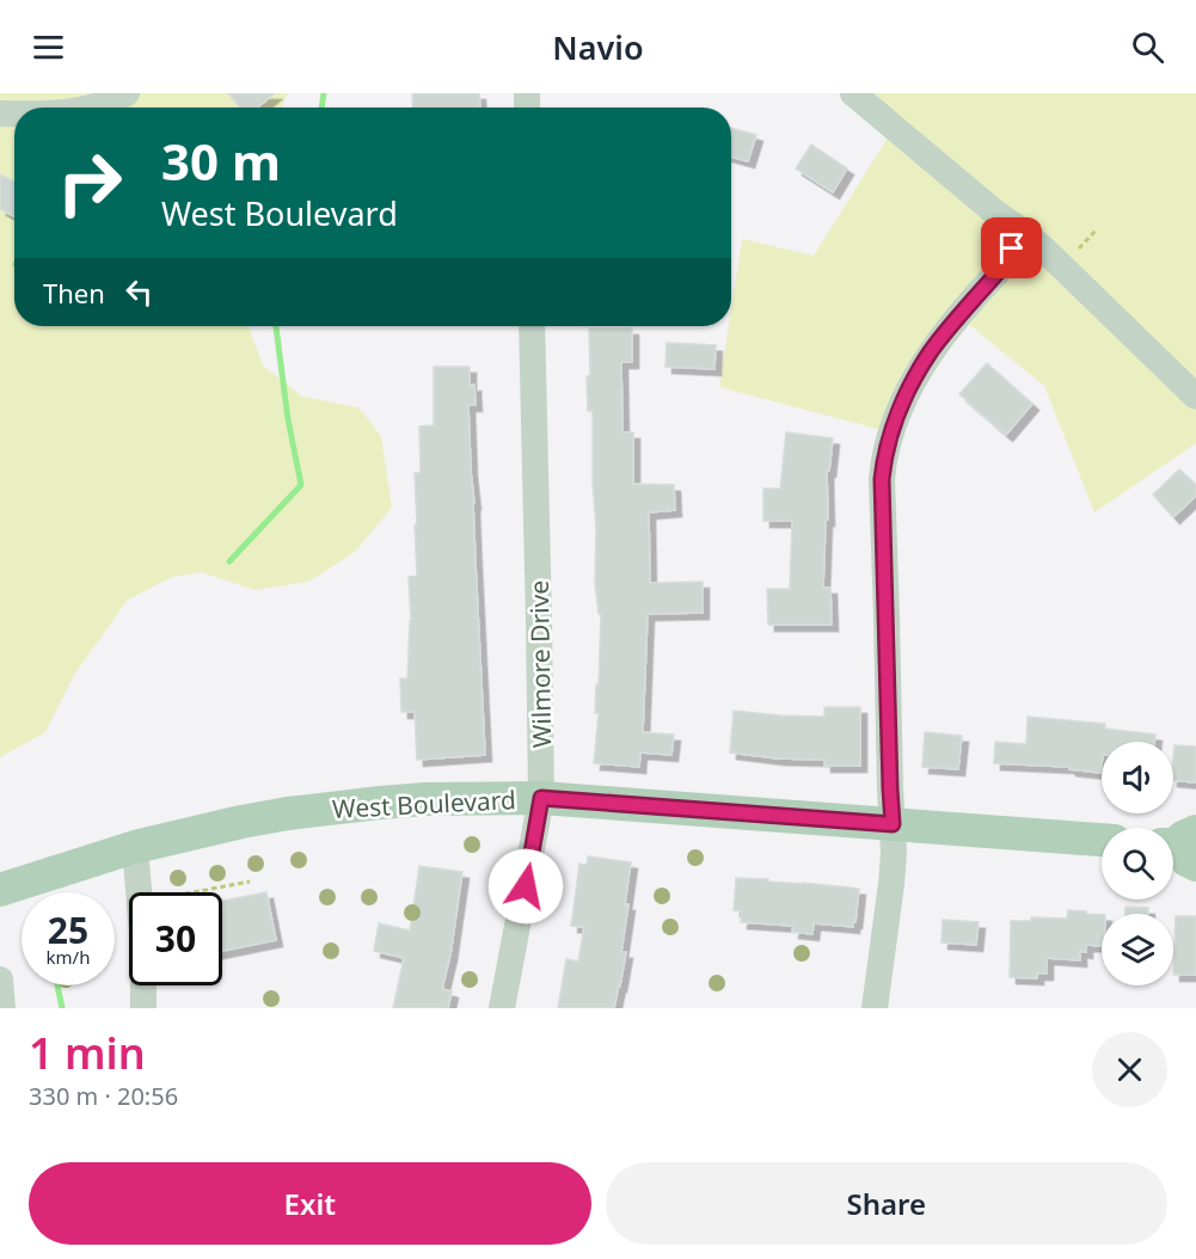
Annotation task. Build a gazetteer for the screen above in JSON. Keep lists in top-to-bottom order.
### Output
{
  "streets": {
    "main road": ["West Boulevard"],
    "street": ["Wilmore Drive"]
  },
  "crossings": [
    ["Wilmore Drive", "West Boulevard"]
  ],
  "page": {
    "header": "Navio",
    "turn": ["30 m", "West Boulevard"],
    "then": "Then",
    "speed": "25 km/h",
    "limit": "30",
    "heading": ["1 min", "330 m · 20:56"],
    "buttons": ["Exit", "Share"]
  }
}
